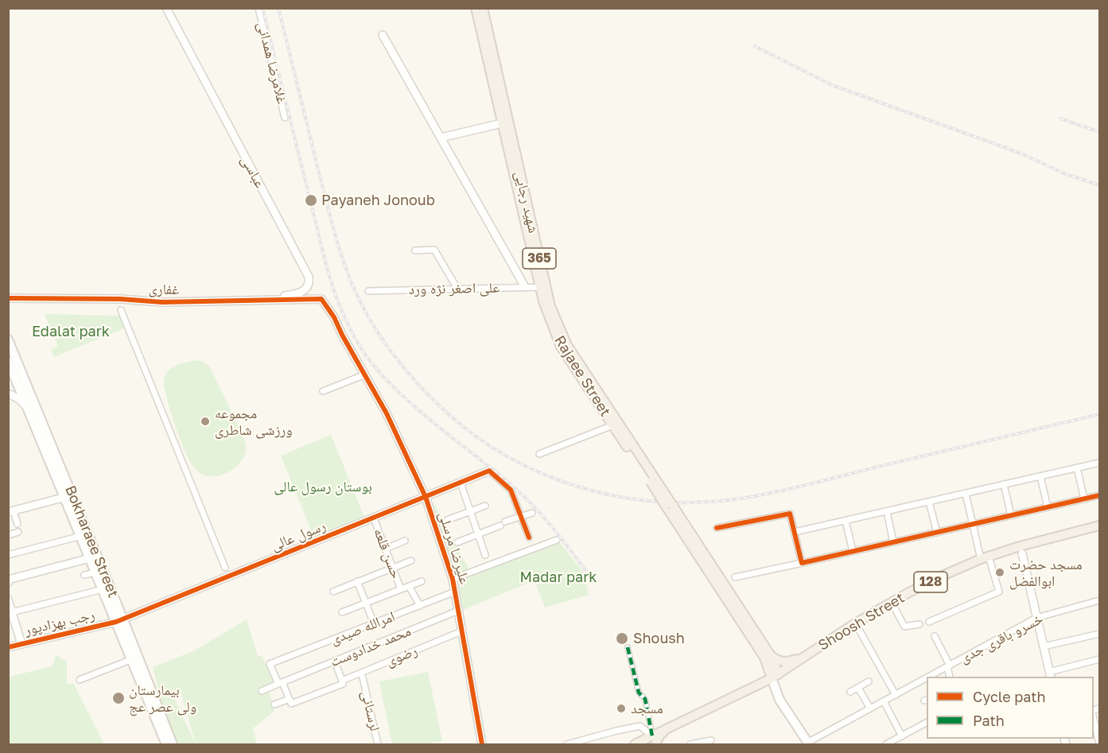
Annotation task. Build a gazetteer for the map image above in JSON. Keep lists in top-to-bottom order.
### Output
{
  "streets": {
    "main road": [
      "شهید رجایی",
      "365",
      "Rajaee Street",
      "Bokharaee Street",
      "128",
      "Shoosh Street"
    ],
    "street": [
      "غلامرضا همدانی",
      "عباسی",
      "علی اصغر نژه ورد",
      "غفاری",
      "رسول عالی",
      "علیرضا مرسلی",
      "حسن قلعه",
      "رجب بهزادپور",
      "امرالله صیدی",
      "خسرو باقری جدی",
      "محمد خدادوست",
      "رضوی",
      "لرستانی"
    ]
  },
  "crossings": [
    ["عباسی", "غفاری"],
    ["شهید رجایی", "علی اصغر نژه ورد"],
    ["شهید رجایی", "Rajaee Street"],
    ["365", "Rajaee Street"],
    ["365", "Shoosh Street"],
    ["علی اصغر نژه ورد", "Rajaee Street"],
    ["غفاری", "علیرضا مرسلی"],
    ["رسول عالی", "Bokharaee Street"],
    ["رسول عالی", "علیرضا مرسلی"],
    ["رسول عالی", "حسن قلعه"],
    ["رسول عالی", "رجب بهزادپور"],
    ["Bokharaee Street", "رجب بهزادپور"],
    ["علیرضا مرسلی", "امرالله صیدی"],
    ["علیرضا مرسلی", "محمد خدادوست"],
    ["علیرضا مرسلی", "رضوی"],
    ["امرالله صیدی", "محمد خدادوست"]
  ],
  "parks": ["Edalat park", "بوستان رسول عالی", "Madar park"],
  "places": [
    "Payaneh Jonoub",
    "مجموعه ورزشی شاطری",
    "مسجد حضرت ابوالفضل",
    "Shoush",
    "بیمارستان ولی عصر عج",
    "مسجد"
  ],
  "legend": ["Cycle path", "Path"]
}
